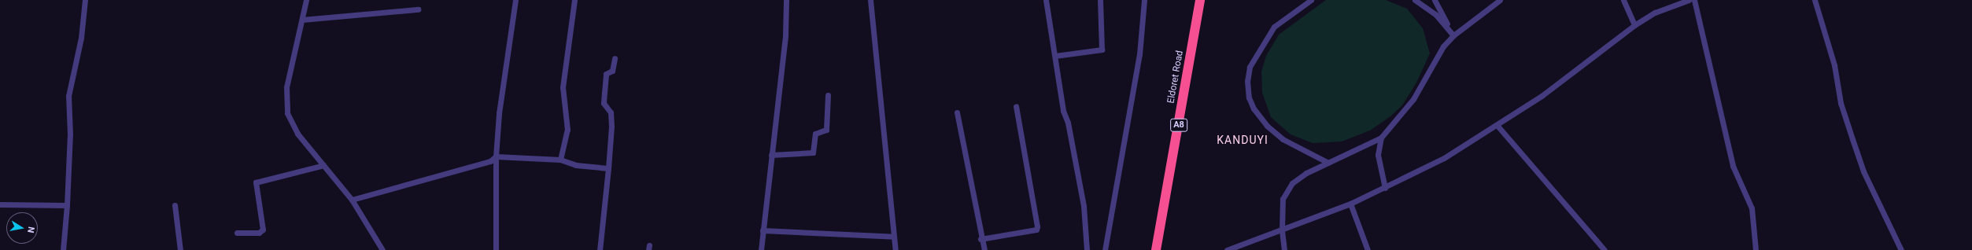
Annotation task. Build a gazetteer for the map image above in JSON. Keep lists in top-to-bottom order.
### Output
{
  "streets": {
    "highway": ["Eldoret Road", "A8"]
  },
  "districts": ["KANDUYI"],
  "north": "right"
}
